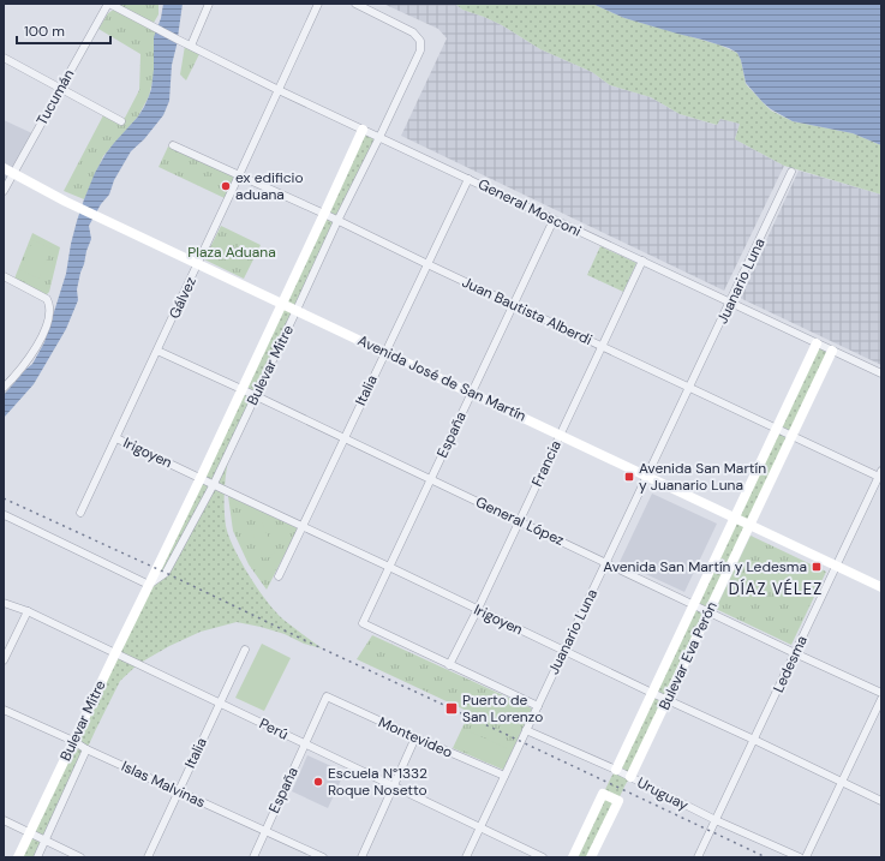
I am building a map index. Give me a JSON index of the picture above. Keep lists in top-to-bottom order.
{
  "streets": {
    "street": [
      "Tucumán",
      "General Mosconi",
      "Juanario Luna",
      "Gálvez",
      "Juan Bautista Alberdi",
      "Bulevar Mitre",
      "Avenida José de San Martín",
      "Italia",
      "España",
      "Irigoyen",
      "Francia",
      "General López",
      "Bulevar Eva Perón",
      "Ledesma",
      "Perú",
      "Montevideo",
      "Islas Malvinas",
      "Uruguay"
    ]
  },
  "crossings": [
    ["Tucumán", "General Mosconi"],
    ["Tucumán", "Avenida José de San Martín"],
    ["General Mosconi", "Juanario Luna"],
    ["General Mosconi", "Gálvez"],
    ["General Mosconi", "Bulevar Mitre"],
    ["General Mosconi", "Italia"],
    ["General Mosconi", "España"],
    ["General Mosconi", "Francia"],
    ["General Mosconi", "Bulevar Eva Perón"],
    ["Juanario Luna", "Juan Bautista Alberdi"],
    ["Juanario Luna", "Avenida José de San Martín"],
    ["Juanario Luna", "Irigoyen"],
    ["Juanario Luna", "General López"],
    ["Juanario Luna", "Perú"],
    ["Juanario Luna", "Montevideo"],
    ["Juanario Luna", "Uruguay"],
    ["Gálvez", "Juan Bautista Alberdi"],
    ["Gálvez", "Avenida José de San Martín"],
    ["Gálvez", "Irigoyen"],
    ["Gálvez", "General López"],
    ["Juan Bautista Alberdi", "Bulevar Mitre"],
    ["Juan Bautista Alberdi", "Italia"],
    ["Juan Bautista Alberdi", "España"],
    ["Juan Bautista Alberdi", "Francia"],
    ["Juan Bautista Alberdi", "Bulevar Eva Perón"],
    ["Juan Bautista Alberdi", "Ledesma"],
    ["Bulevar Mitre", "Avenida José de San Martín"],
    ["Bulevar Mitre", "Irigoyen"],
    ["Bulevar Mitre", "General López"],
    ["Bulevar Mitre", "Perú"],
    ["Bulevar Mitre", "Islas Malvinas"],
    ["Avenida José de San Martín", "Italia"],
    ["Avenida José de San Martín", "España"],
    ["Avenida José de San Martín", "Francia"],
    ["Avenida José de San Martín", "Bulevar Eva Perón"],
    ["Avenida José de San Martín", "Ledesma"],
    ["Italia", "Irigoyen"],
    ["Italia", "General López"],
    ["Italia", "Perú"],
    ["Italia", "Islas Malvinas"],
    ["España", "Irigoyen"],
    ["España", "Francia"],
    ["España", "General López"],
    ["España", "Perú"],
    ["España", "Montevideo"],
    ["España", "Islas Malvinas"],
    ["Irigoyen", "Francia"],
    ["Irigoyen", "Bulevar Eva Perón"],
    ["Irigoyen", "Ledesma"],
    ["Francia", "General López"],
    ["General López", "Bulevar Eva Perón"],
    ["General López", "Ledesma"],
    ["Bulevar Eva Perón", "Uruguay"],
    ["Ledesma", "Uruguay"]
  ],
  "districts": ["DÍAZ VÉLEZ"],
  "parks": ["Plaza Aduana"],
  "places": {
    "other": ["ex edificio aduana", "Escuela N°1332 Roque Nosetto"],
    "transit": ["Avenida San Martín y Juanario Luna", "Avenida San Martín y Ledesma", "Puerto de San Lorenzo"]
  },
  "scale_bar": "100 m"
}
